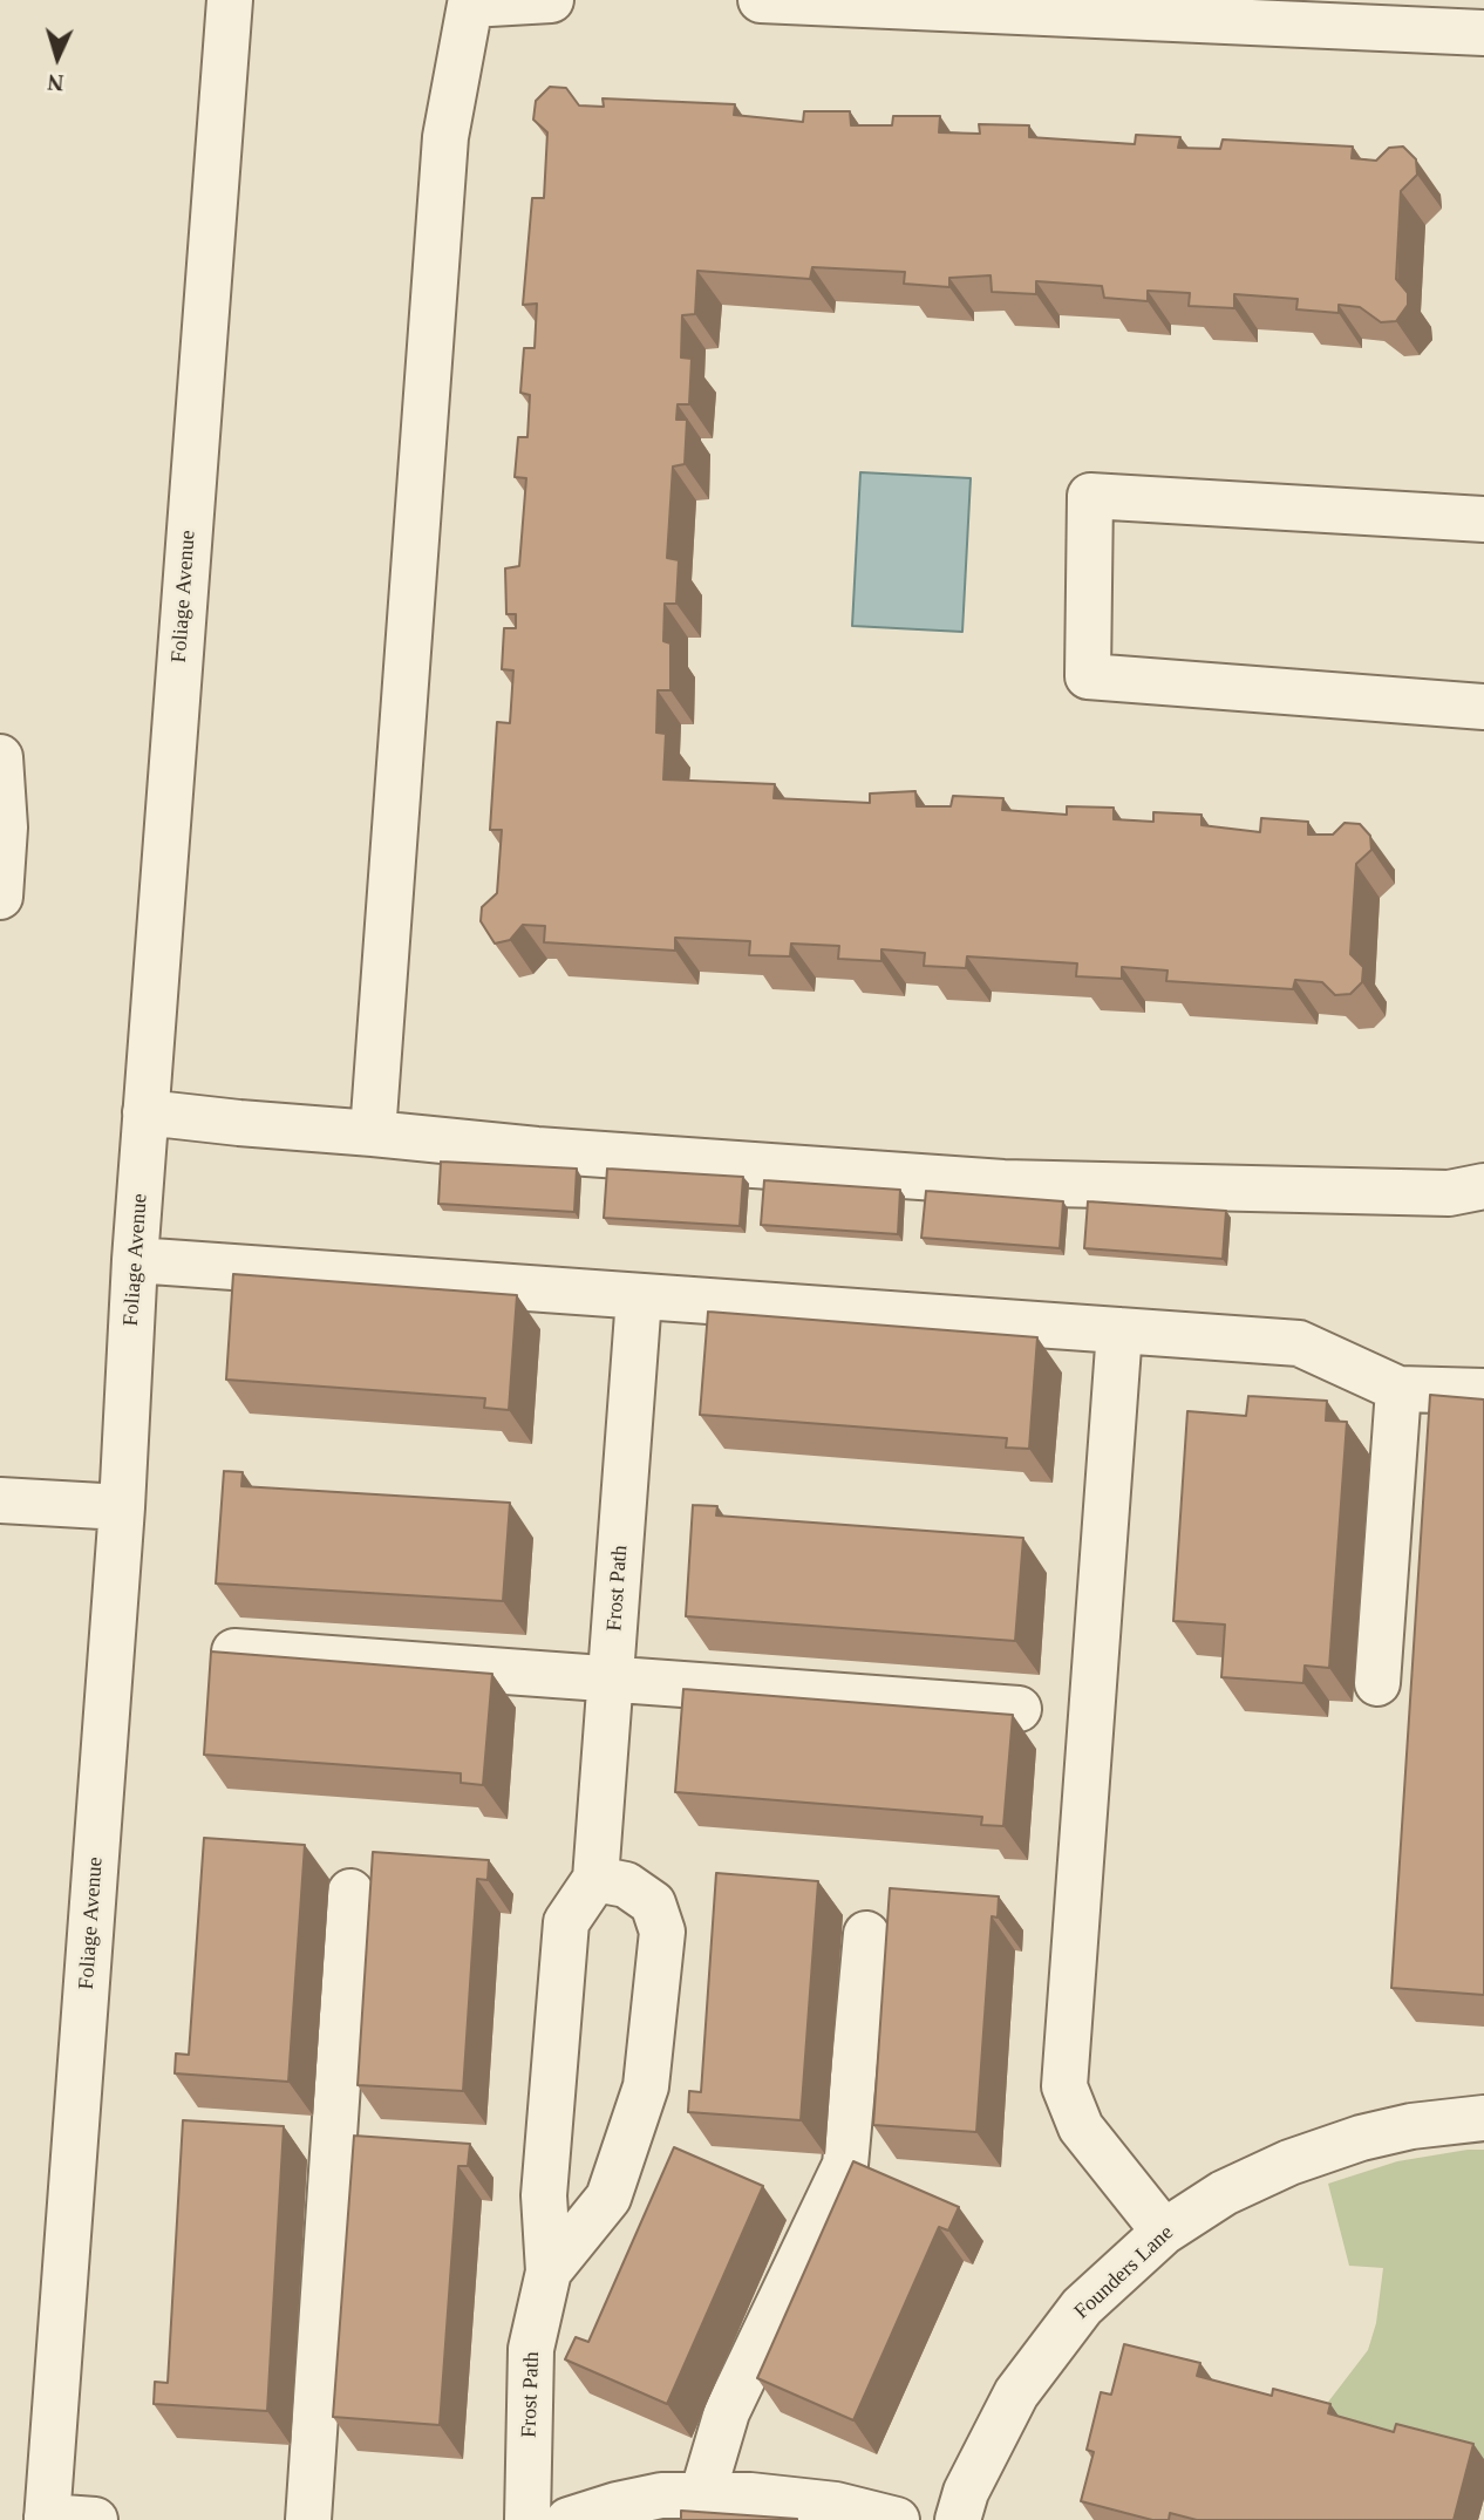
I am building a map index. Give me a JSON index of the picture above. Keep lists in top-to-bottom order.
{
  "streets": {
    "street": ["Foliage Avenue", "Frost Path", "Founders Lane"]
  },
  "north": "bottom"
}
